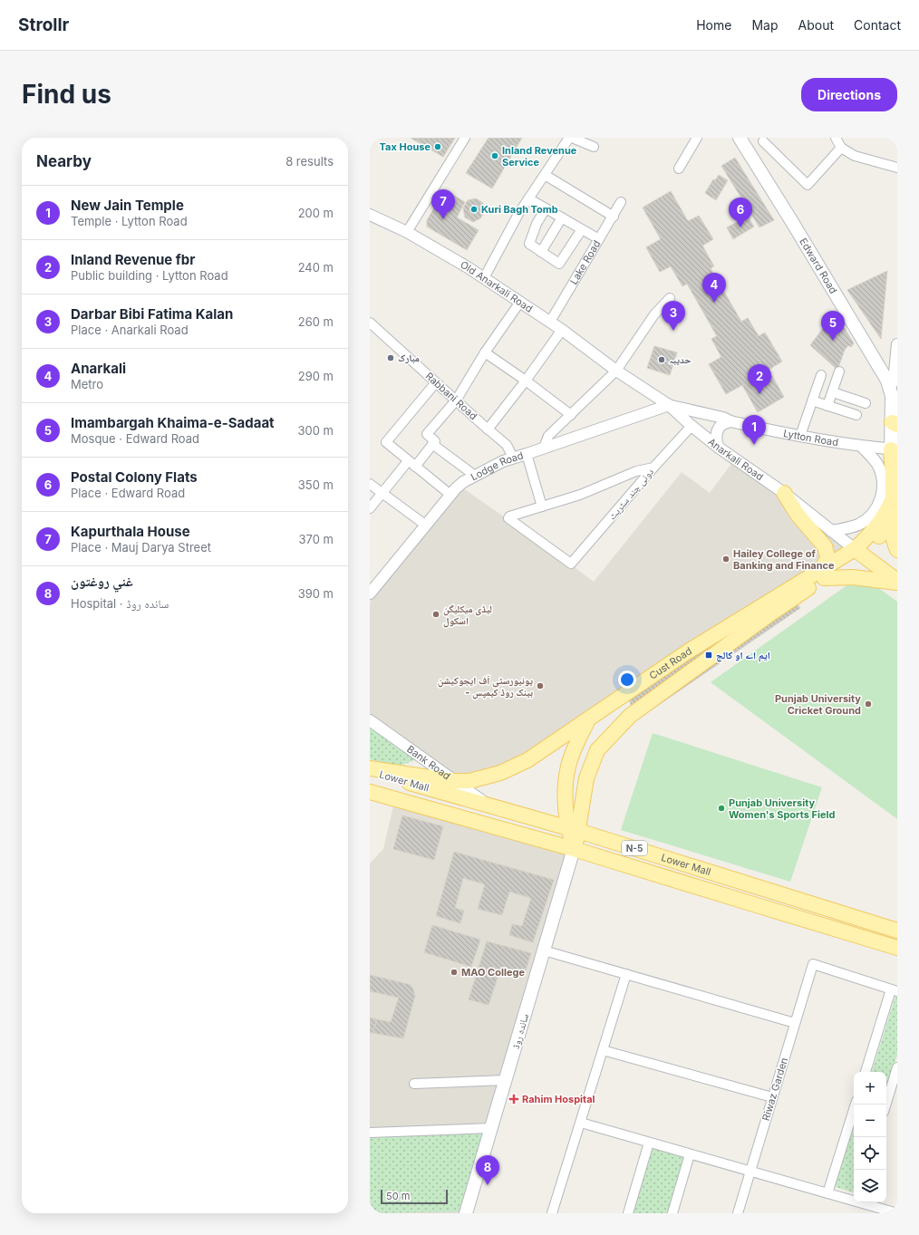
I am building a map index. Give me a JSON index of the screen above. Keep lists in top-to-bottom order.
{
  "streets": {
    "main road": [
      "Edward Road",
      "Cust Road",
      "Lower Mall",
      "N-5",
      "ساندہ روڈ"
    ],
    "street": [
      "Lake Road",
      "Old Anarkali Road",
      "Rabbani Road",
      "Lytton Road",
      "Anarkali Road",
      "Lodge Road",
      "دونی چند سٹریٹ",
      "Bank Road",
      "Riwaz Garden"
    ]
  },
  "crossings": [
    ["Lake Road", "Old Anarkali Road"],
    ["Old Anarkali Road", "Anarkali Road"],
    ["Rabbani Road", "Lodge Road"],
    ["Lytton Road", "Anarkali Road"],
    ["Lytton Road", "Lodge Road"],
    ["Anarkali Road", "Lodge Road"],
    ["Anarkali Road", "دونی چند سٹریٹ"],
    ["Anarkali Road", "Cust Road"],
    ["Cust Road", "Bank Road"],
    ["Cust Road", "Lower Mall"],
    ["Bank Road", "Lower Mall"],
    ["Lower Mall", "ساندہ روڈ"]
  ],
  "places": {
    "other": [
      "Tax House",
      "Inland Revenue Service",
      "Kuri Bagh Tomb",
      "مبارک",
      "حدیبہ",
      "Hailey College of Banking and Finance",
      "لیڈی میکلیگن اسکول",
      "یونیورسٹی آف ایجوکیشن - بینک روڈ کیمپس",
      "Punjab University Cricket Ground",
      "Punjab University Women's Sports Field",
      "MAO College"
    ],
    "transit": ["ایم اے او کالج"],
    "health": ["Rahim Hospital"]
  },
  "scale_bar": "50 m",
  "page": {
    "header": "Strollr",
    "nav": [
      "Home",
      "Map",
      "About",
      "Contact"
    ],
    "buttons": "Directions",
    "title": "Find us",
    "heading": ["Nearby", "8 results"],
    "list": [
      {
        "mark": "1",
        "name": "New Jain Temple",
        "note": "Temple · Lytton Road",
        "value": "200 m"
      },
      {
        "mark": "2",
        "name": "Inland Revenue fbr",
        "note": "Public building · Lytton Road",
        "value": "240 m"
      },
      {
        "mark": "3",
        "name": "Darbar Bibi Fatima Kalan",
        "note": "Place · Anarkali Road",
        "value": "260 m"
      },
      {
        "mark": "4",
        "name": "Anarkali",
        "note": "Metro",
        "value": "290 m"
      },
      {
        "mark": "5",
        "name": "Imambargah Khaima-e-Sadaat",
        "note": "Mosque · Edward Road",
        "value": "300 m"
      },
      {
        "mark": "6",
        "name": "Postal Colony Flats",
        "note": "Place · Edward Road",
        "value": "350 m"
      },
      {
        "mark": "7",
        "name": "Kapurthala House",
        "note": "Place · Mauj Darya Street",
        "value": "370 m"
      },
      {
        "mark": "8",
        "name": "غني روغتون",
        "note": "Hospital · ساندہ روڈ",
        "value": "390 m"
      }
    ],
    "pins": [
      "7",
      "6",
      "4",
      "3",
      "5",
      "2",
      "1",
      "8"
    ],
    "map_buttons": ["+", "−"],
    "scale": "50 m"
  }
}
